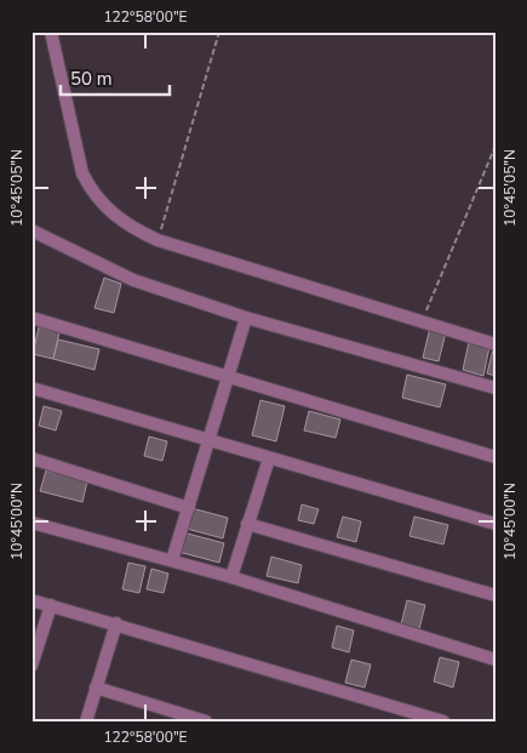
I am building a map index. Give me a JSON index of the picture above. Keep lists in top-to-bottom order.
{
  "scale_bar": "50 m",
  "coordinates": ["122°58'00\"E", "10°45'05\"N", "10°45'00\"N"]
}
